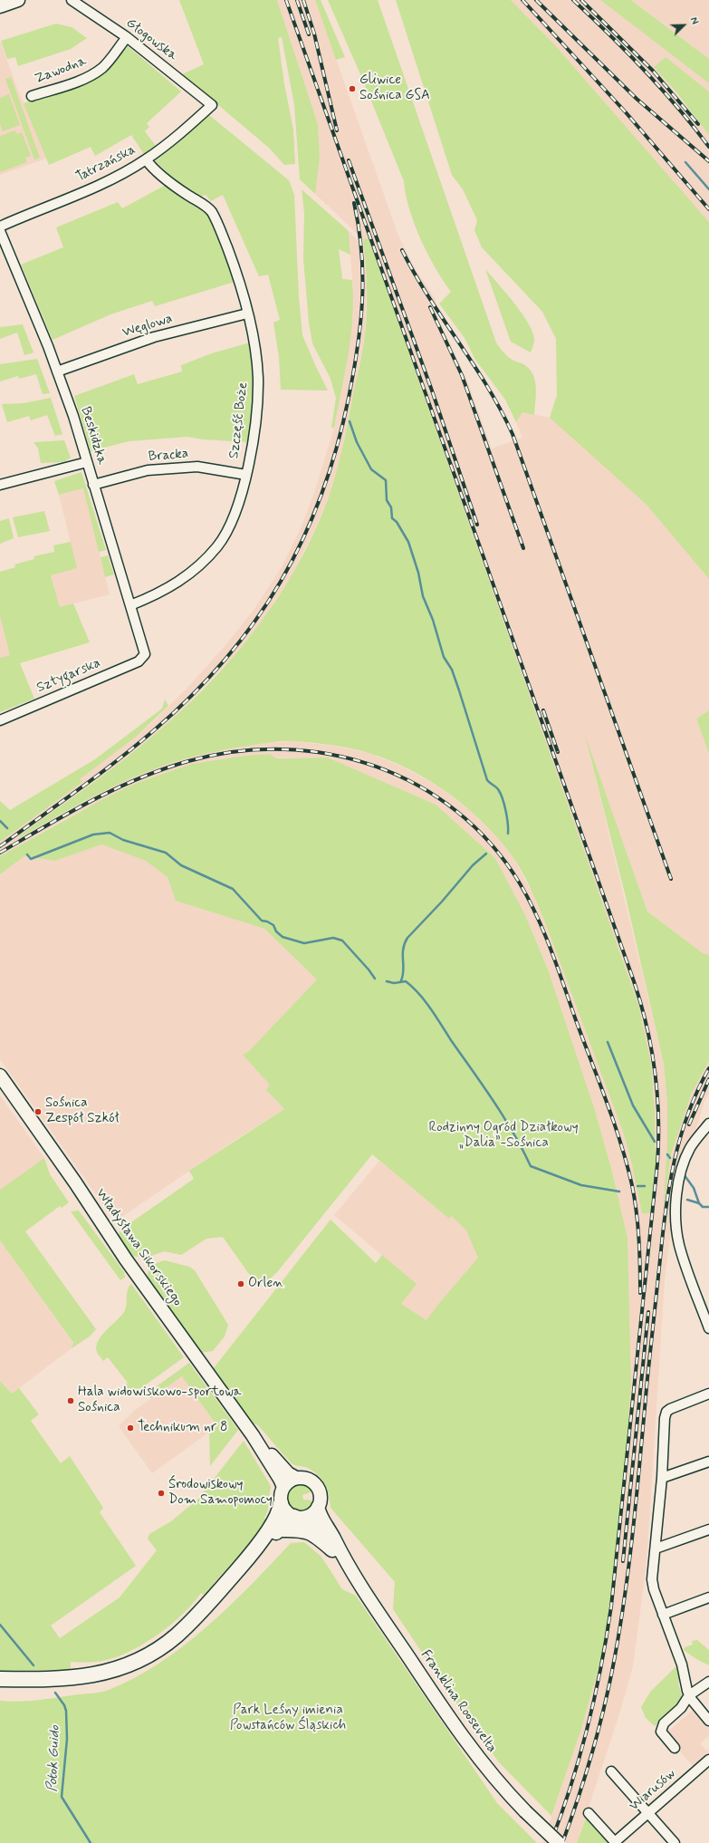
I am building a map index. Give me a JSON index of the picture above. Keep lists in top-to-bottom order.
{
  "streets": {
    "street": [
      "Głogowska",
      "Zawodna",
      "Tatrzańska",
      "Węglowa",
      "Szczęść Boże",
      "Beskidzka",
      "Bracka",
      "Sztygarska",
      "Władysława Sikorskiego",
      "Franklina Roosevelta",
      "Wiarusów"
    ]
  },
  "crossings": [
    ["Głogowska", "Zawodna"],
    ["Głogowska", "Tatrzańska"],
    ["Tatrzańska", "Szczęść Boże"],
    ["Węglowa", "Szczęść Boże"],
    ["Węglowa", "Beskidzka"],
    ["Szczęść Boże", "Beskidzka"],
    ["Szczęść Boże", "Bracka"],
    ["Beskidzka", "Bracka"],
    ["Beskidzka", "Sztygarska"],
    ["Władysława Sikorskiego", "Franklina Roosevelta"]
  ],
  "water": ["Potok Guido"],
  "parks": ["Rodzinny Ogród Działkowy „Dalia”-Sośnica", "Park Leśny imienia Powstańców Śląskich"],
  "places": [
    "Gliwice Sośnica GSA",
    "Sośnica Zespół Szkół",
    "Orlen",
    "Hala widowiskowo-sportowa Sośnica",
    "Technikum nr 8",
    "Środowiskowy Dom Samopomocy"
  ],
  "north": "top right"
}
